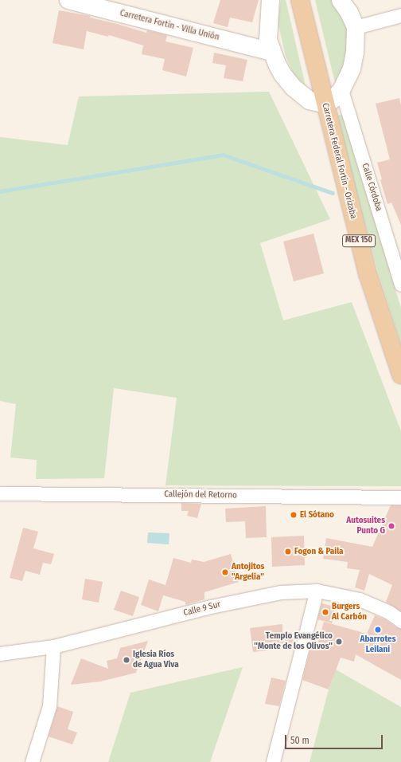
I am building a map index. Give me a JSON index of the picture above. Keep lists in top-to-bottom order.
{
  "streets": {
    "main road": ["Carretera Fortín - Villa Unión", "Carretera Federal Fortín - Orizaba", "MEX 150"],
    "street": ["Calle Córdoba", "Callejón del Retorno", "Calle 9 Sur"]
  },
  "places": [
    "El Sótano",
    "Autosuites Punto G",
    "Fogon & Paila",
    "Antojitos \"Argelia\"",
    "Burgers Al Carbón",
    "Abarrotes Leilani",
    "Templo Evangélico \"Monte de los Olivos\"",
    "Iglesia Ríos de Agua Viva"
  ],
  "scale_bar": "50 m"
}
